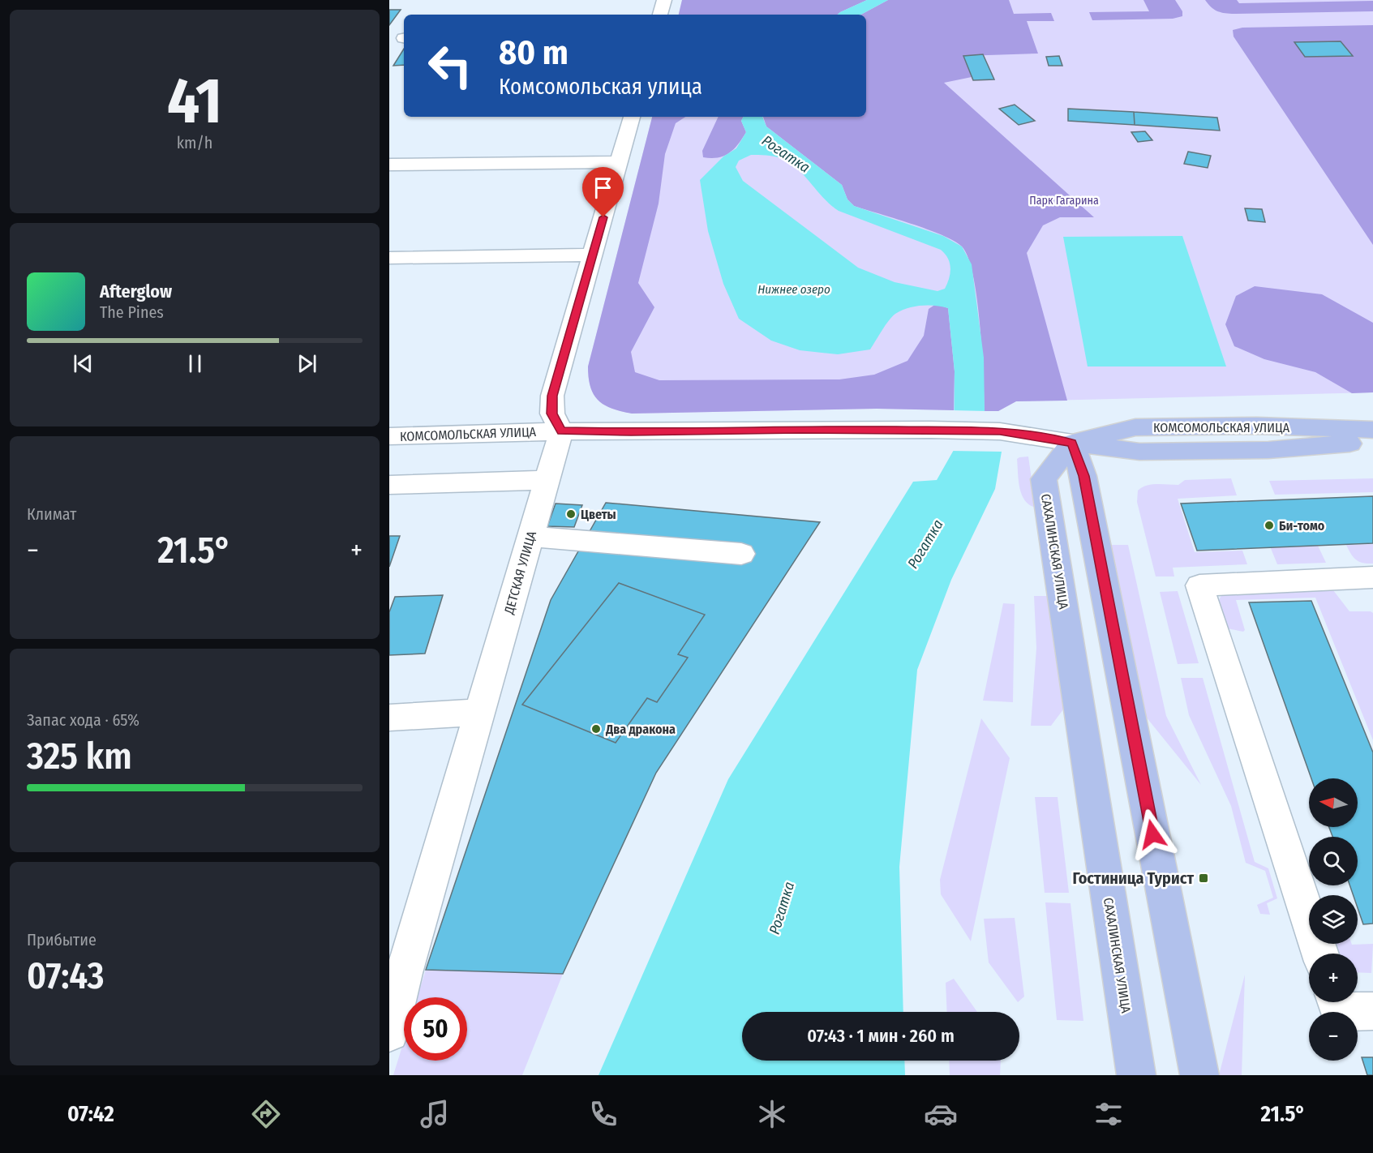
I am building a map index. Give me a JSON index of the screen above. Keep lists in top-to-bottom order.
{
  "streets": {
    "main road": ["КОМСОМОЛЬСКАЯ УЛИЦА", "САХАЛИНСКАЯ УЛИЦА"],
    "street": ["ДЕТСКАЯ УЛИЦА"]
  },
  "crossings": [
    ["КОМСОМОЛЬСКАЯ УЛИЦА", "САХАЛИНСКАЯ УЛИЦА"],
    ["КОМСОМОЛЬСКАЯ УЛИЦА", "ДЕТСКАЯ УЛИЦА"]
  ],
  "water": ["Рогатка", "Нижнее озеро"],
  "parks": ["Парк Гагарина"],
  "places": {
    "other": ["Цветы", "Би-томо", "Два дракона"],
    "transit": ["Гостиница Турист"]
  },
  "north": "left",
  "page": {
    "tile": [
      ["41", "km/h"],
      "Климат",
      ["Запас хода · 65%", "325 km"],
      ["Прибытие", "07:43"]
    ],
    "turn": ["80 m", "Комсомольская улица"],
    "song": ["Afterglow", "The Pines"],
    "heat": ["−", "21.5°", "+"],
    "map_buttons": ["+", "−"],
    "limit": "50",
    "trip": "07:43 · 1 мин · 260 m",
    "tabs": ["07:42", "21.5°"]
  }
}
